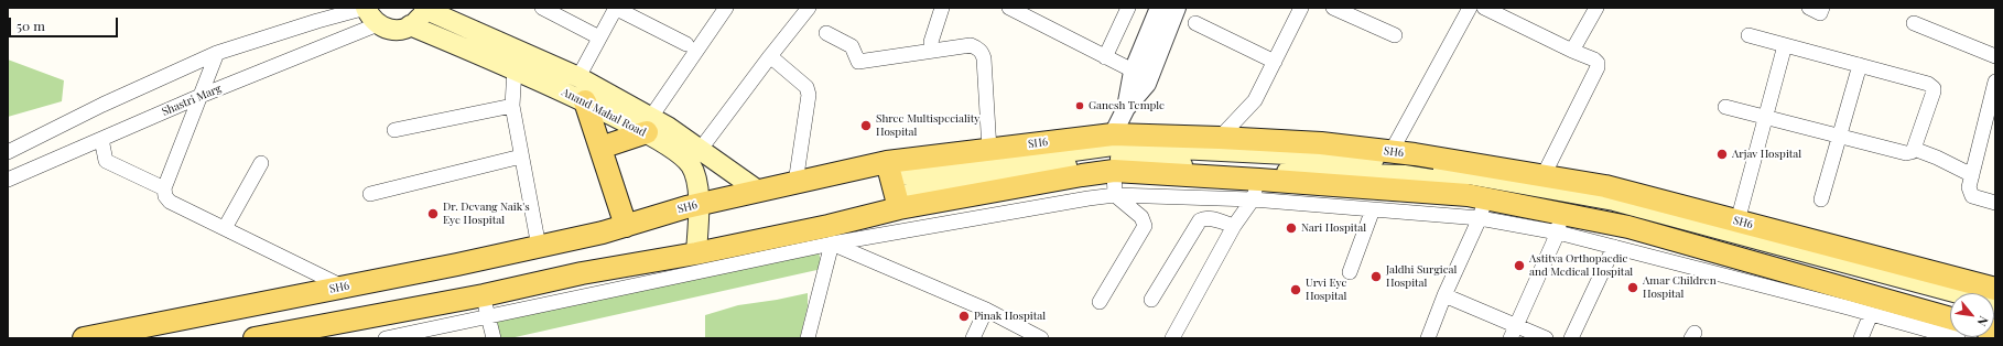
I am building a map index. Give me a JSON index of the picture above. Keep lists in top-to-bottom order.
{
  "streets": {
    "main road": ["Anand Mahal Road", "SH6"],
    "street": ["Shastri Marg"]
  },
  "crossings": [
    ["Anand Mahal Road", "SH6"]
  ],
  "places": [
    "Ganesh Temple",
    "Shree Multispeciality Hospital",
    "Arjav Hospital",
    "Dr. Devang Naik's Eye Hospital",
    "Nari Hospital",
    "Astitva Orthopaedic and Medical Hospital",
    "Jaldhi Surgical Hospital",
    "Amar Children Hospital",
    "Urvi Eye Hospital",
    "Pinak Hospital"
  ],
  "scale_bar": "50 m",
  "north": "bottom right"
}
